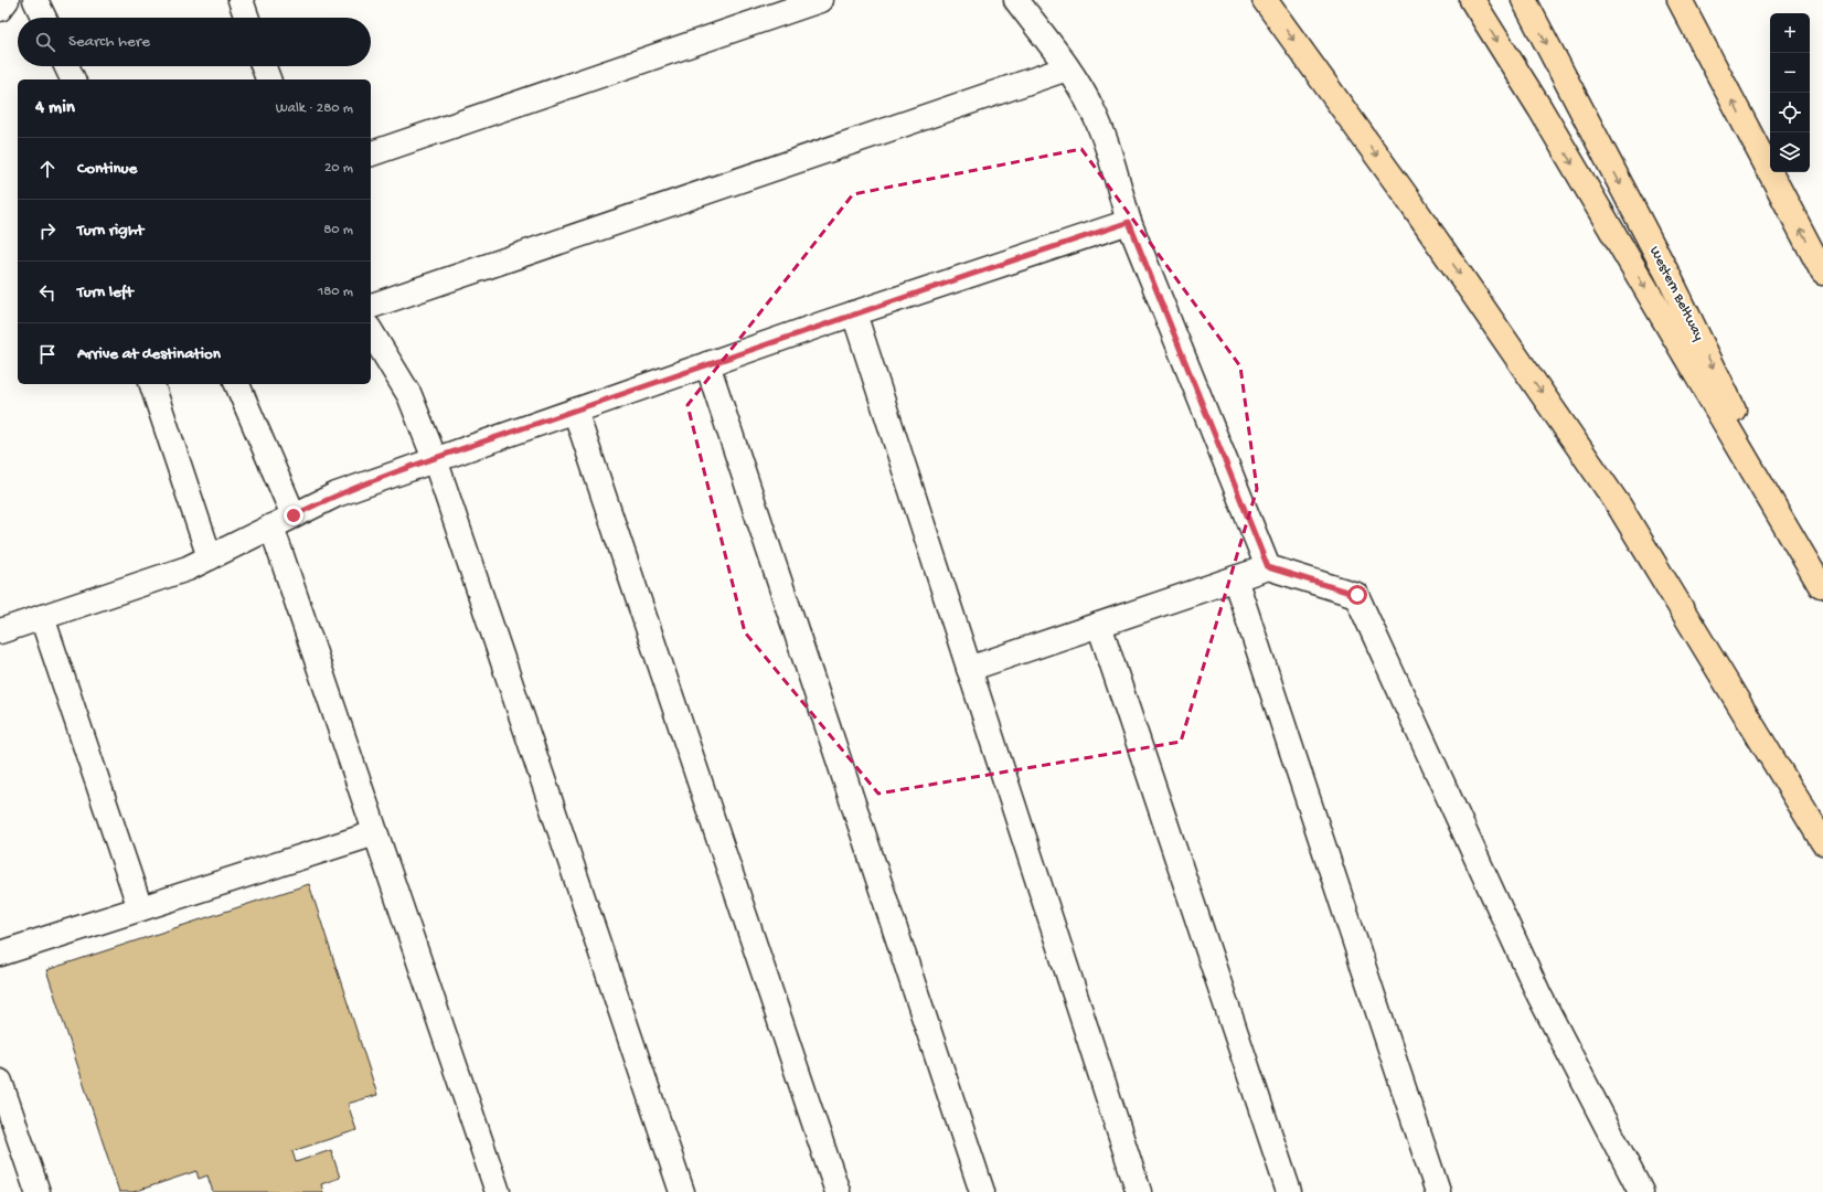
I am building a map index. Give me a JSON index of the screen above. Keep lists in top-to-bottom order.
{
  "streets": {
    "highway": ["Western Beltway"]
  },
  "page": {
    "map_buttons": ["+", "−"],
    "search": "Search here",
    "heading": ["4 min", "Walk · 280 m"],
    "list": [
      ["Continue", "20 m"],
      ["Turn right", "80 m"],
      ["Turn left", "180 m"],
      "Arrive at destination"
    ]
  }
}
